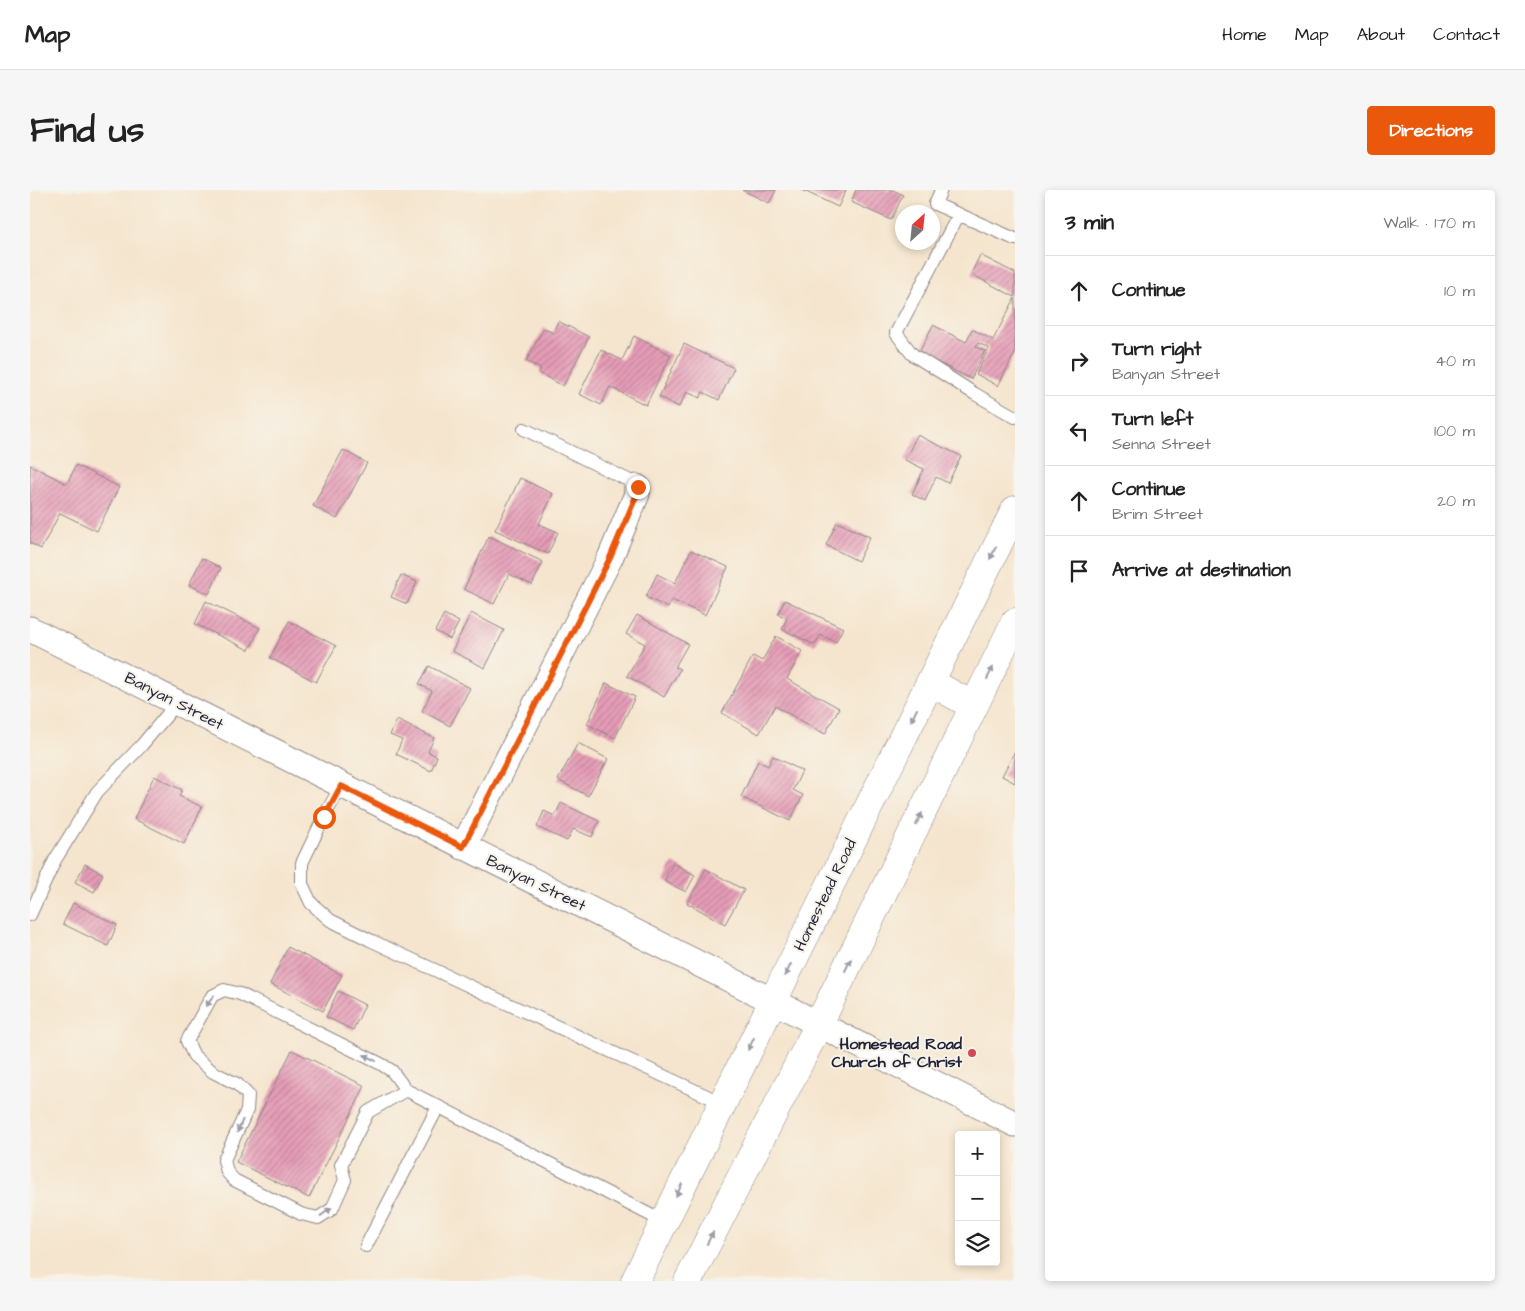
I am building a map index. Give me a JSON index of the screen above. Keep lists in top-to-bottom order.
{
  "streets": {
    "main road": ["Homestead Road"],
    "street": ["Banyan Street"]
  },
  "crossings": [
    ["Banyan Street", "Homestead Road"]
  ],
  "places": ["Homestead Road Church of Christ"],
  "north": "top right",
  "page": {
    "header": "Map",
    "nav": [
      "Home",
      "Map",
      "About",
      "Contact"
    ],
    "title": "Find us",
    "buttons": "Directions",
    "heading": ["3 min", "Walk · 170 m"],
    "list": [
      ["Continue", "10 m"],
      ["Turn right", "Banyan Street", "40 m"],
      ["Turn left", "Senna Street", "100 m"],
      ["Continue", "Brim Street", "20 m"],
      "Arrive at destination"
    ],
    "map_buttons": ["+", "−"]
  }
}
